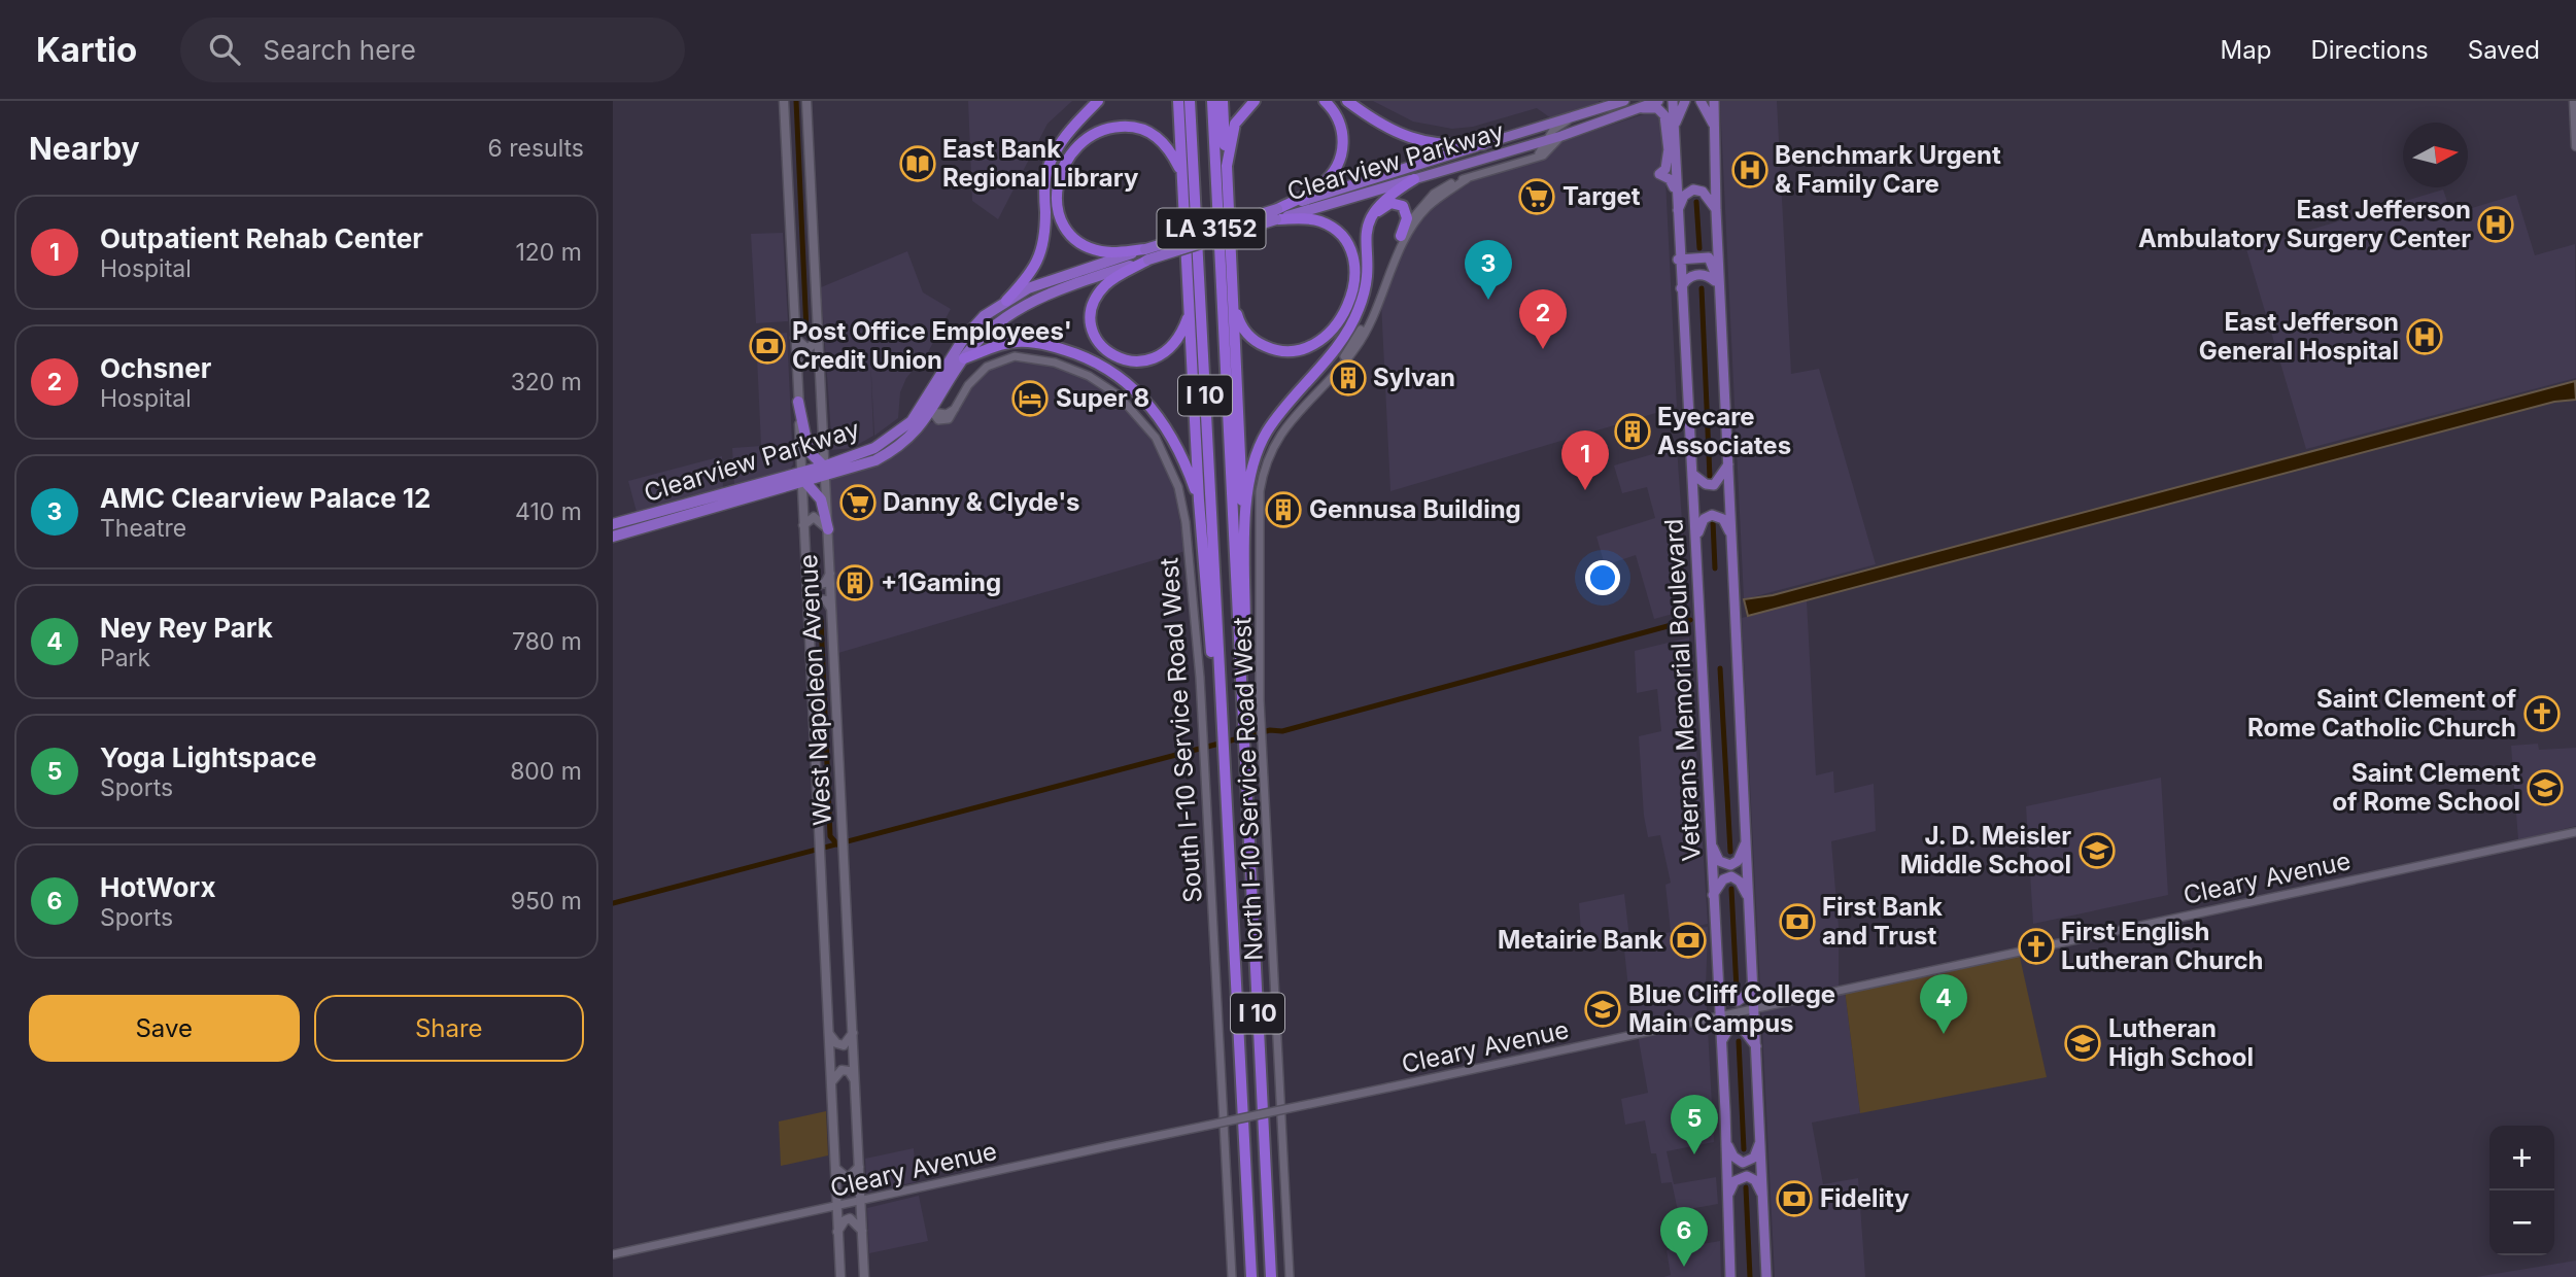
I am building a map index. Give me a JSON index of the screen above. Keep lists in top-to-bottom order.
{
  "streets": {
    "highway": ["Clearview Parkway", "LA 3152", "I 10"],
    "main road": ["West Napoleon Avenue", "Veterans Memorial Boulevard"],
    "street": ["South I-10 Service Road West", "North I-10 Service Road West", "Cleary Avenue"]
  },
  "crossings": [
    ["Clearview Parkway", "West Napoleon Avenue"],
    ["Clearview Parkway", "South I-10 Service Road West"],
    ["Clearview Parkway", "North I-10 Service Road West"],
    ["West Napoleon Avenue", "Cleary Avenue"],
    ["Veterans Memorial Boulevard", "Cleary Avenue"]
  ],
  "places": {
    "library": ["East Bank Regional Library"],
    "hospital": ["Benchmark Urgent & Family Care", "East Jefferson Ambulatory Surgery Center", "East Jefferson General Hospital"],
    "supermarket": ["Target", "Danny & Clyde's"],
    "bank": [
      "Post Office Employees' Credit Union",
      "First Bank and Trust",
      "Metairie Bank",
      "Fidelity"
    ],
    "building": [
      "Sylvan",
      "Eyecare Associates",
      "Gennusa Building",
      "+1Gaming"
    ],
    "hotel": ["Super 8"],
    "church": ["Saint Clement of Rome Catholic Church", "First English Lutheran Church"],
    "school or university": [
      "Saint Clement of Rome School",
      "J. D. Meisler Middle School",
      "Blue Cliff College Main Campus",
      "Lutheran High School"
    ]
  },
  "north": "right",
  "page": {
    "header": "Kartio",
    "search": "Search here",
    "nav": ["Map", "Directions", "Saved"],
    "heading": ["Nearby", "6 results"],
    "list": [
      {
        "mark": "1",
        "name": "Outpatient Rehab Center",
        "note": "Hospital",
        "value": "120 m"
      },
      {
        "mark": "2",
        "name": "Ochsner",
        "note": "Hospital",
        "value": "320 m"
      },
      {
        "mark": "3",
        "name": "AMC Clearview Palace 12",
        "note": "Theatre",
        "value": "410 m"
      },
      {
        "mark": "4",
        "name": "Ney Rey Park",
        "note": "Park",
        "value": "780 m"
      },
      {
        "mark": "5",
        "name": "Yoga Lightspace",
        "note": "Sports",
        "value": "800 m"
      },
      {
        "mark": "6",
        "name": "HotWorx",
        "note": "Sports",
        "value": "950 m"
      }
    ],
    "pins": [
      "3",
      "2",
      "1",
      "4",
      "5",
      "6"
    ],
    "buttons": ["Save", "Share"],
    "map_buttons": ["+", "−"]
  }
}
